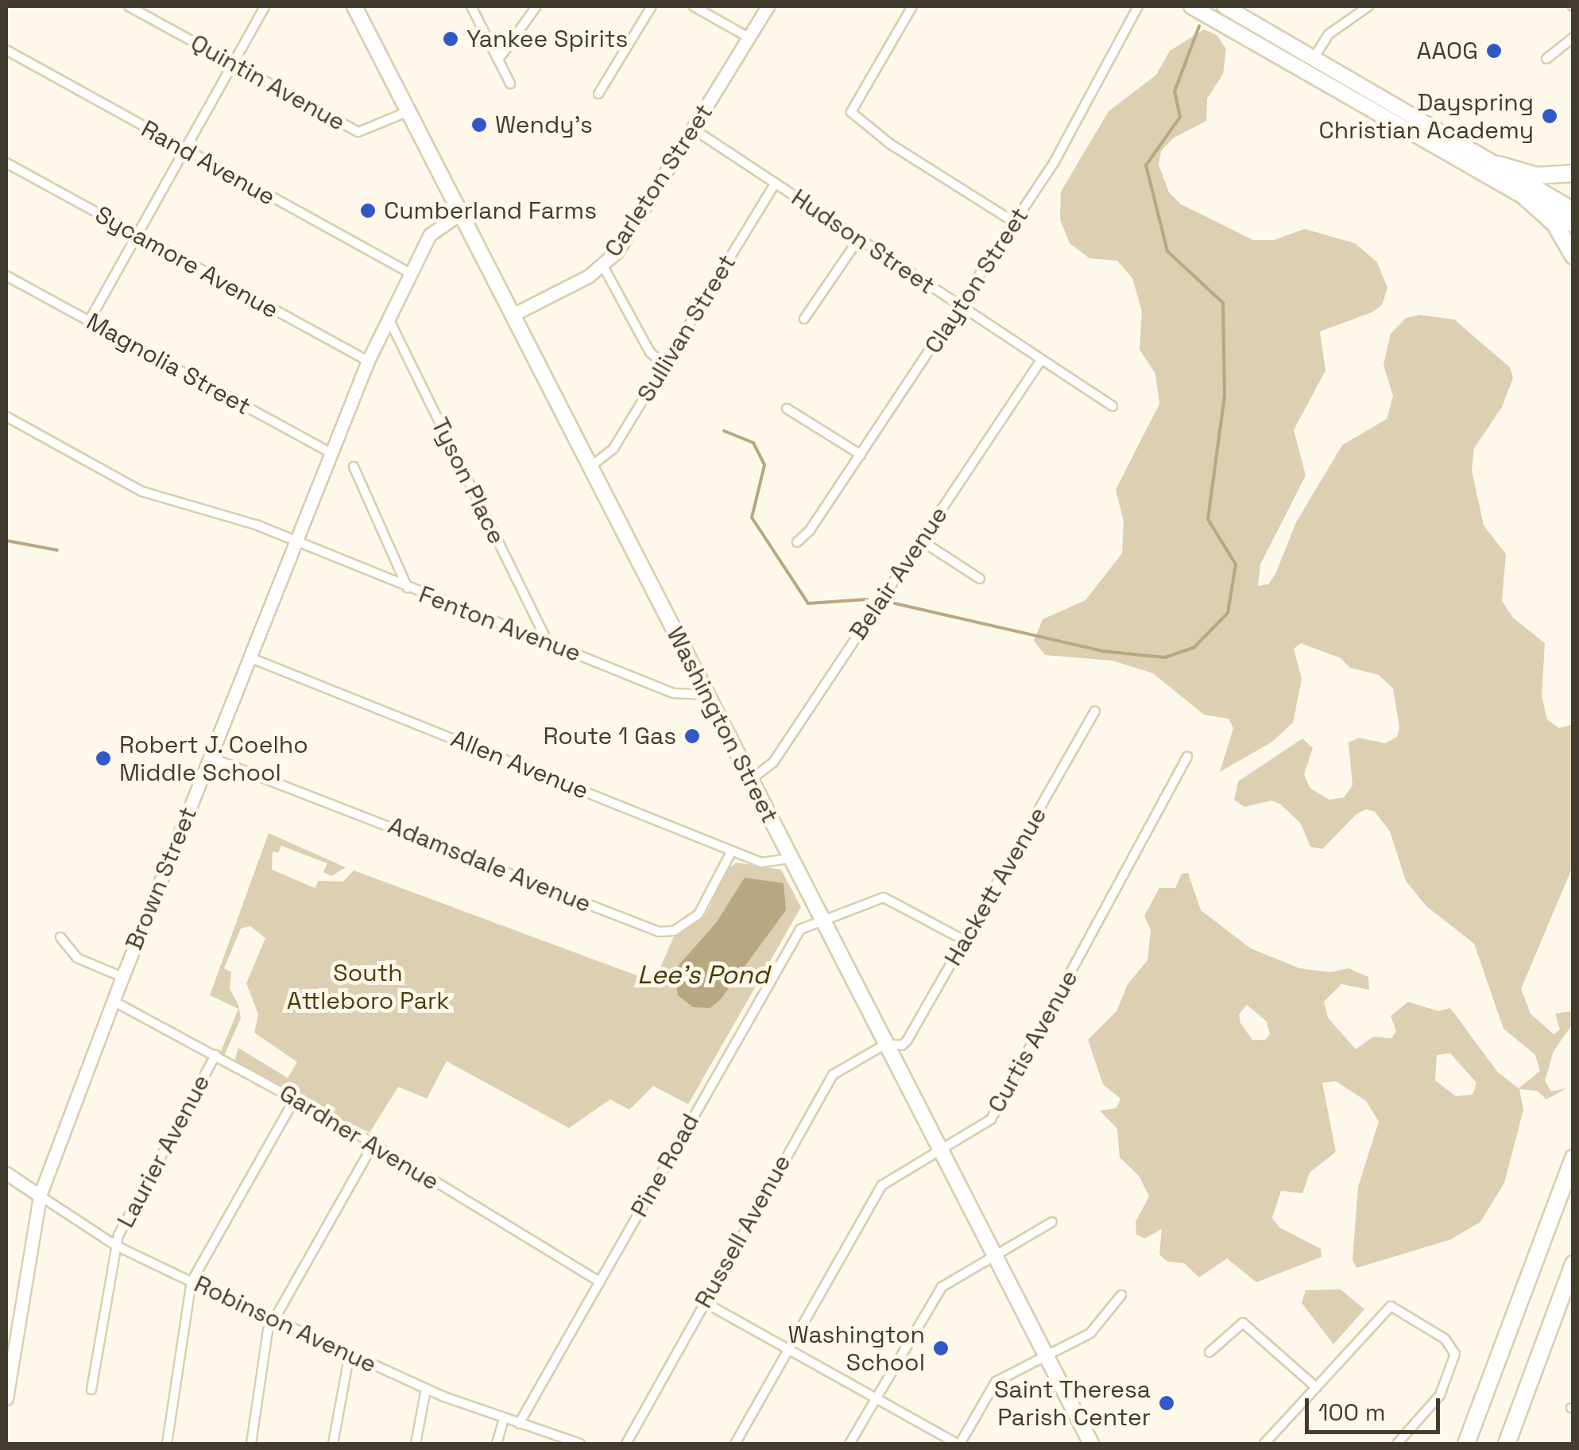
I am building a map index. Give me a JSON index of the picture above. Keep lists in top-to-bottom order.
{
  "streets": {
    "main road": ["Washington Street"],
    "street": [
      "Quintin Avenue",
      "Rand Avenue",
      "Carleton Street",
      "Hudson Street",
      "Sycamore Avenue",
      "Clayton Street",
      "Sullivan Street",
      "Magnolia Street",
      "Tyson Place",
      "Belair Avenue",
      "Fenton Avenue",
      "Allen Avenue",
      "Adamsdale Avenue",
      "Brown Street",
      "Hackett Avenue",
      "Curtis Avenue",
      "Gardner Avenue",
      "Laurier Avenue",
      "Pine Road",
      "Russell Avenue",
      "Robinson Avenue"
    ]
  },
  "crossings": [
    ["Quintin Avenue", "Washington Street"],
    ["Rand Avenue", "Brown Street"],
    ["Carleton Street", "Hudson Street"],
    ["Carleton Street", "Washington Street"],
    ["Hudson Street", "Clayton Street"],
    ["Hudson Street", "Sullivan Street"],
    ["Hudson Street", "Belair Avenue"],
    ["Sycamore Avenue", "Brown Street"],
    ["Sullivan Street", "Washington Street"],
    ["Magnolia Street", "Brown Street"],
    ["Tyson Place", "Fenton Avenue"],
    ["Tyson Place", "Brown Street"],
    ["Belair Avenue", "Washington Street"],
    ["Fenton Avenue", "Washington Street"],
    ["Fenton Avenue", "Brown Street"],
    ["Washington Street", "Allen Avenue"],
    ["Washington Street", "Brown Street"],
    ["Washington Street", "Hackett Avenue"],
    ["Washington Street", "Curtis Avenue"],
    ["Washington Street", "Pine Road"],
    ["Washington Street", "Russell Avenue"],
    ["Allen Avenue", "Adamsdale Avenue"],
    ["Allen Avenue", "Brown Street"],
    ["Adamsdale Avenue", "Brown Street"],
    ["Brown Street", "Gardner Avenue"],
    ["Brown Street", "Robinson Avenue"],
    ["Hackett Avenue", "Pine Road"],
    ["Hackett Avenue", "Russell Avenue"],
    ["Gardner Avenue", "Laurier Avenue"],
    ["Gardner Avenue", "Pine Road"],
    ["Laurier Avenue", "Robinson Avenue"],
    ["Pine Road", "Robinson Avenue"]
  ],
  "water": ["Lee's Pond"],
  "parks": ["South Attleboro Park"],
  "places": [
    "Yankee Spirits",
    "AAOG",
    "Dayspring Christian Academy",
    "Wendy's",
    "Cumberland Farms",
    "Route 1 Gas",
    "Robert J. Coelho Middle School",
    "Washington School",
    "Saint Theresa Parish Center"
  ],
  "scale_bar": "100 m"
}
